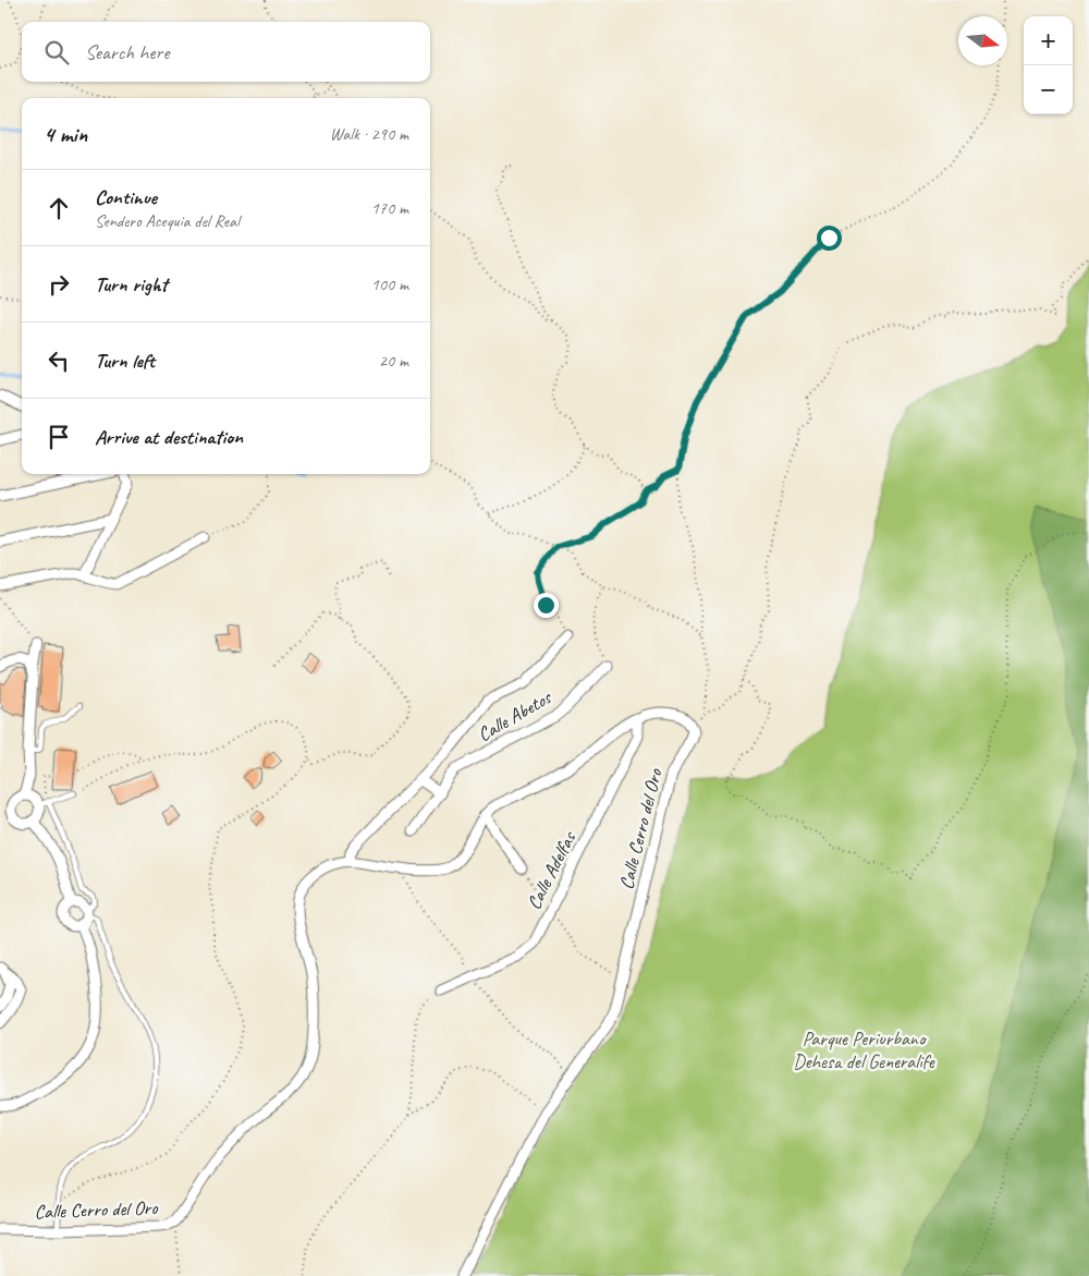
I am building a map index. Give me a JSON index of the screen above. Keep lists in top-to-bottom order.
{
  "streets": {
    "street": ["Calle Abetos", "Calle Cerro del Oro", "Calle Adelfas"]
  },
  "crossings": [
    ["Calle Abetos", "Calle Cerro del Oro"],
    ["Calle Cerro del Oro", "Calle Adelfas"]
  ],
  "parks": ["Parque Periurbano Dehesa del Generalife"],
  "north": "right",
  "page": {
    "map_buttons": ["+", "−"],
    "search": "Search here",
    "heading": ["4 min", "Walk · 290 m"],
    "list": [
      ["Continue", "Sendero Acequia del Real", "170 m"],
      ["Turn right", "100 m"],
      ["Turn left", "20 m"],
      "Arrive at destination"
    ]
  }
}
